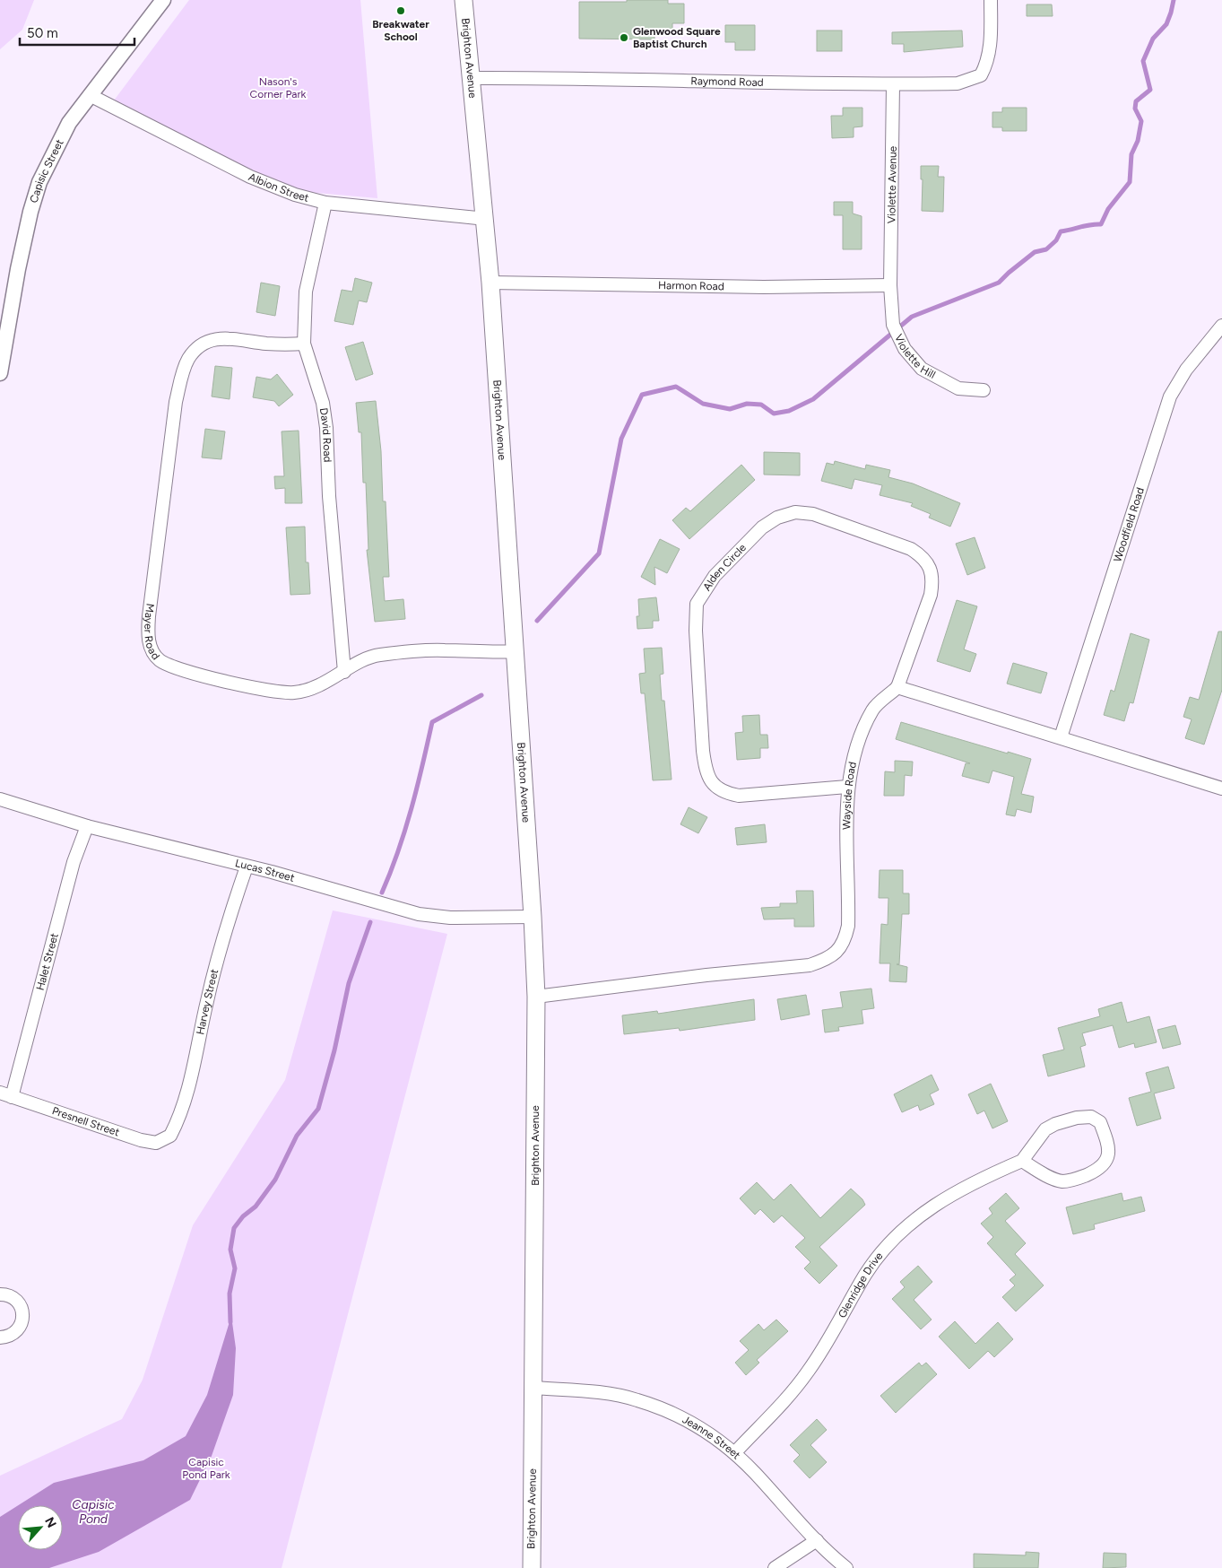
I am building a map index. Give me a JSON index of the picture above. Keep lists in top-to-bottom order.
{
  "streets": {
    "main road": ["Brighton Avenue"],
    "street": [
      "Raymond Road",
      "Capisic Street",
      "Violette Avenue",
      "Albion Street",
      "Harmon Road",
      "Violette Hill",
      "David Road",
      "Woodfield Road",
      "Alden Circle",
      "Mayer Road",
      "Wayside Road",
      "Lucas Street",
      "Halet Street",
      "Harvey Street",
      "Presnell Street",
      "Glenridge Drive",
      "Jeanne Street"
    ]
  },
  "crossings": [
    ["Brighton Avenue", "Raymond Road"],
    ["Brighton Avenue", "Albion Street"],
    ["Brighton Avenue", "Harmon Road"],
    ["Brighton Avenue", "Mayer Road"],
    ["Brighton Avenue", "Wayside Road"],
    ["Brighton Avenue", "Lucas Street"],
    ["Brighton Avenue", "Jeanne Street"],
    ["Raymond Road", "Violette Avenue"],
    ["Capisic Street", "Albion Street"],
    ["Violette Avenue", "Harmon Road"],
    ["Violette Avenue", "Violette Hill"],
    ["Albion Street", "David Road"],
    ["Harmon Road", "Violette Hill"],
    ["David Road", "Mayer Road"],
    ["Alden Circle", "Wayside Road"],
    ["Lucas Street", "Halet Street"],
    ["Lucas Street", "Harvey Street"],
    ["Halet Street", "Presnell Street"],
    ["Harvey Street", "Presnell Street"],
    ["Glenridge Drive", "Jeanne Street"]
  ],
  "water": ["Capisic Pond"],
  "parks": ["Nason's Corner Park", "Capisic Pond Park"],
  "places": ["Breakwater School", "Glenwood Square Baptist Church"],
  "scale_bar": "50 m",
  "north": "top right"
}
